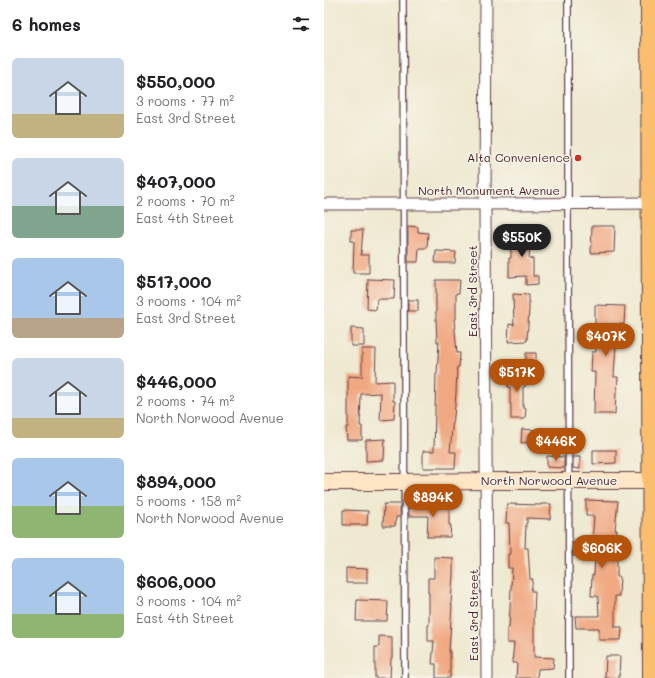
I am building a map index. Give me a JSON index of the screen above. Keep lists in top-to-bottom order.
{
  "streets": {
    "street": ["North Monument Avenue", "East 3rd Street", "North Norwood Avenue"]
  },
  "crossings": [
    ["North Monument Avenue", "East 3rd Street"],
    ["East 3rd Street", "North Norwood Avenue"]
  ],
  "places": ["Alta Convenience"],
  "page": {
    "heading": "6 homes",
    "list": [
      {
        "name": "$550,000",
        "note": "3 rooms · 77 m² · East 3rd Street"
      },
      {
        "name": "$407,000",
        "note": "2 rooms · 70 m² · East 4th Street"
      },
      {
        "name": "$517,000",
        "note": "3 rooms · 104 m² · East 3rd Street"
      },
      {
        "name": "$446,000",
        "note": "2 rooms · 74 m² · North Norwood Avenue"
      },
      {
        "name": "$894,000",
        "note": "5 rooms · 158 m² · North Norwood Avenue"
      },
      {
        "name": "$606,000",
        "note": "3 rooms · 104 m² · East 4th Street"
      }
    ],
    "price": [
      "$550K",
      "$407K",
      "$517K",
      "$446K",
      "$894K",
      "$606K"
    ]
  }
}
